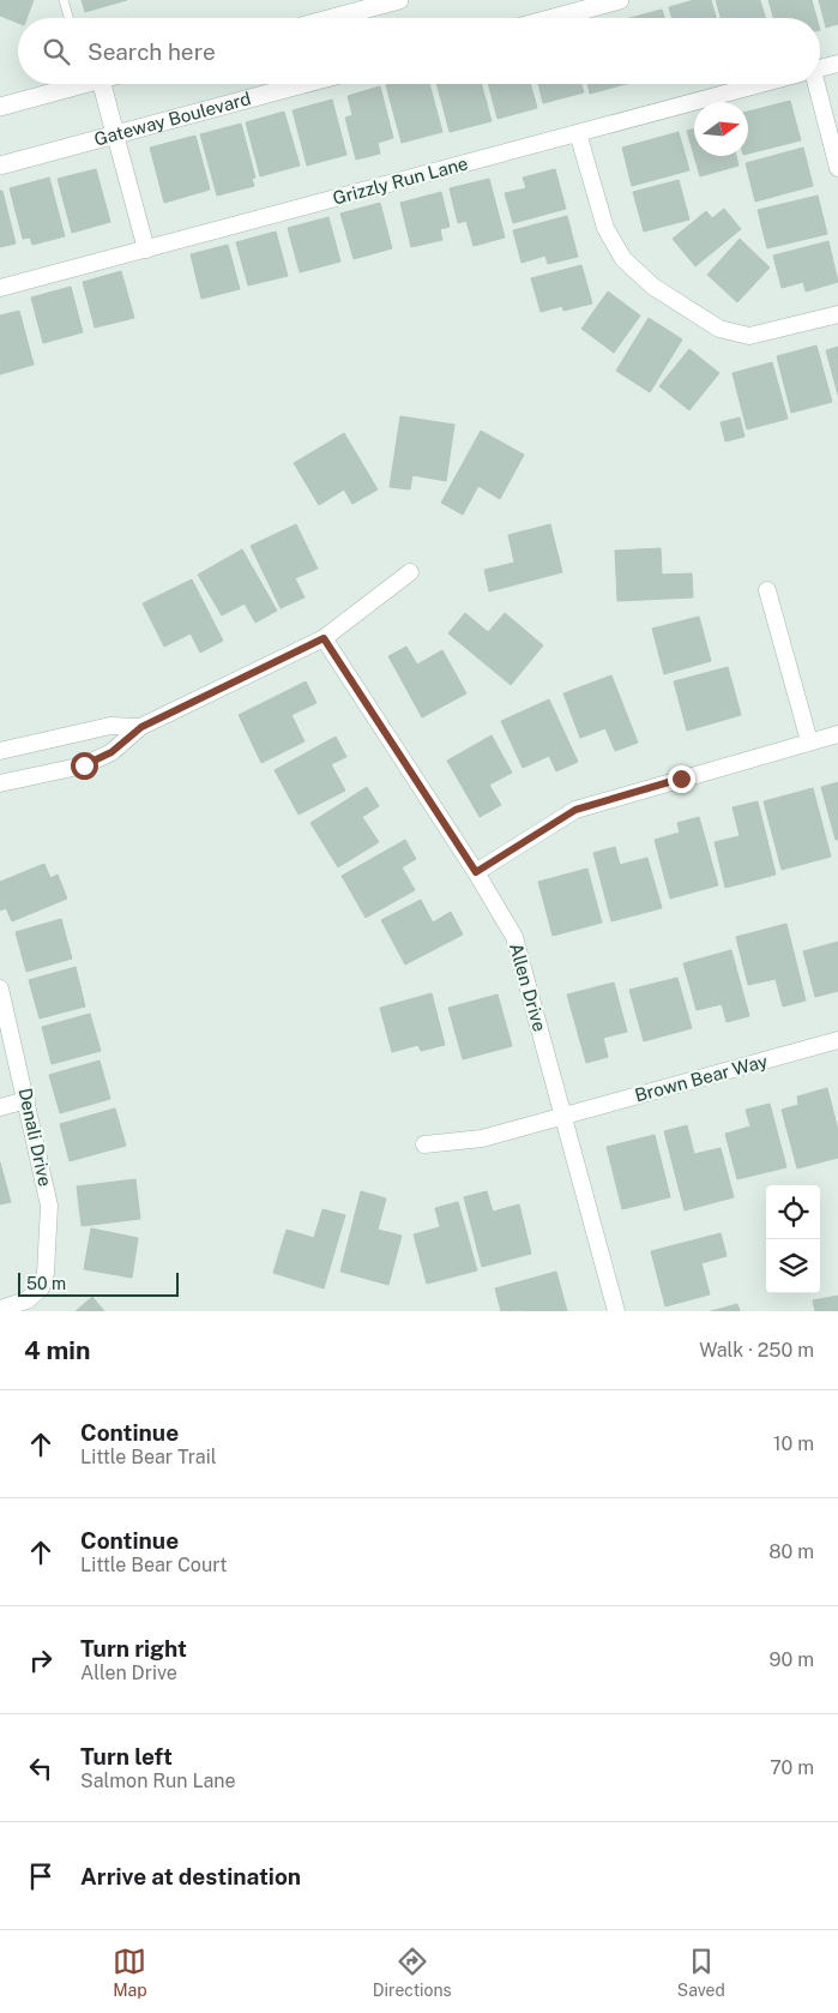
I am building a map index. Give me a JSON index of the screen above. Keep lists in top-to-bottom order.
{
  "streets": {
    "street": [
      "Gateway Boulevard",
      "Grizzly Run Lane",
      "Allen Drive",
      "Brown Bear Way",
      "Denali Drive"
    ]
  },
  "crossings": [
    ["Allen Drive", "Brown Bear Way"]
  ],
  "scale_bar": "50 m",
  "north": "right",
  "page": {
    "search": "Search here",
    "scale": "50 m",
    "heading": ["4 min", "Walk · 250 m"],
    "list": [
      ["Continue", "Little Bear Trail", "10 m"],
      ["Continue", "Little Bear Court", "80 m"],
      ["Turn right", "Allen Drive", "90 m"],
      ["Turn left", "Salmon Run Lane", "70 m"],
      "Arrive at destination"
    ],
    "nav": ["Map", "Directions", "Saved"]
  }
}
